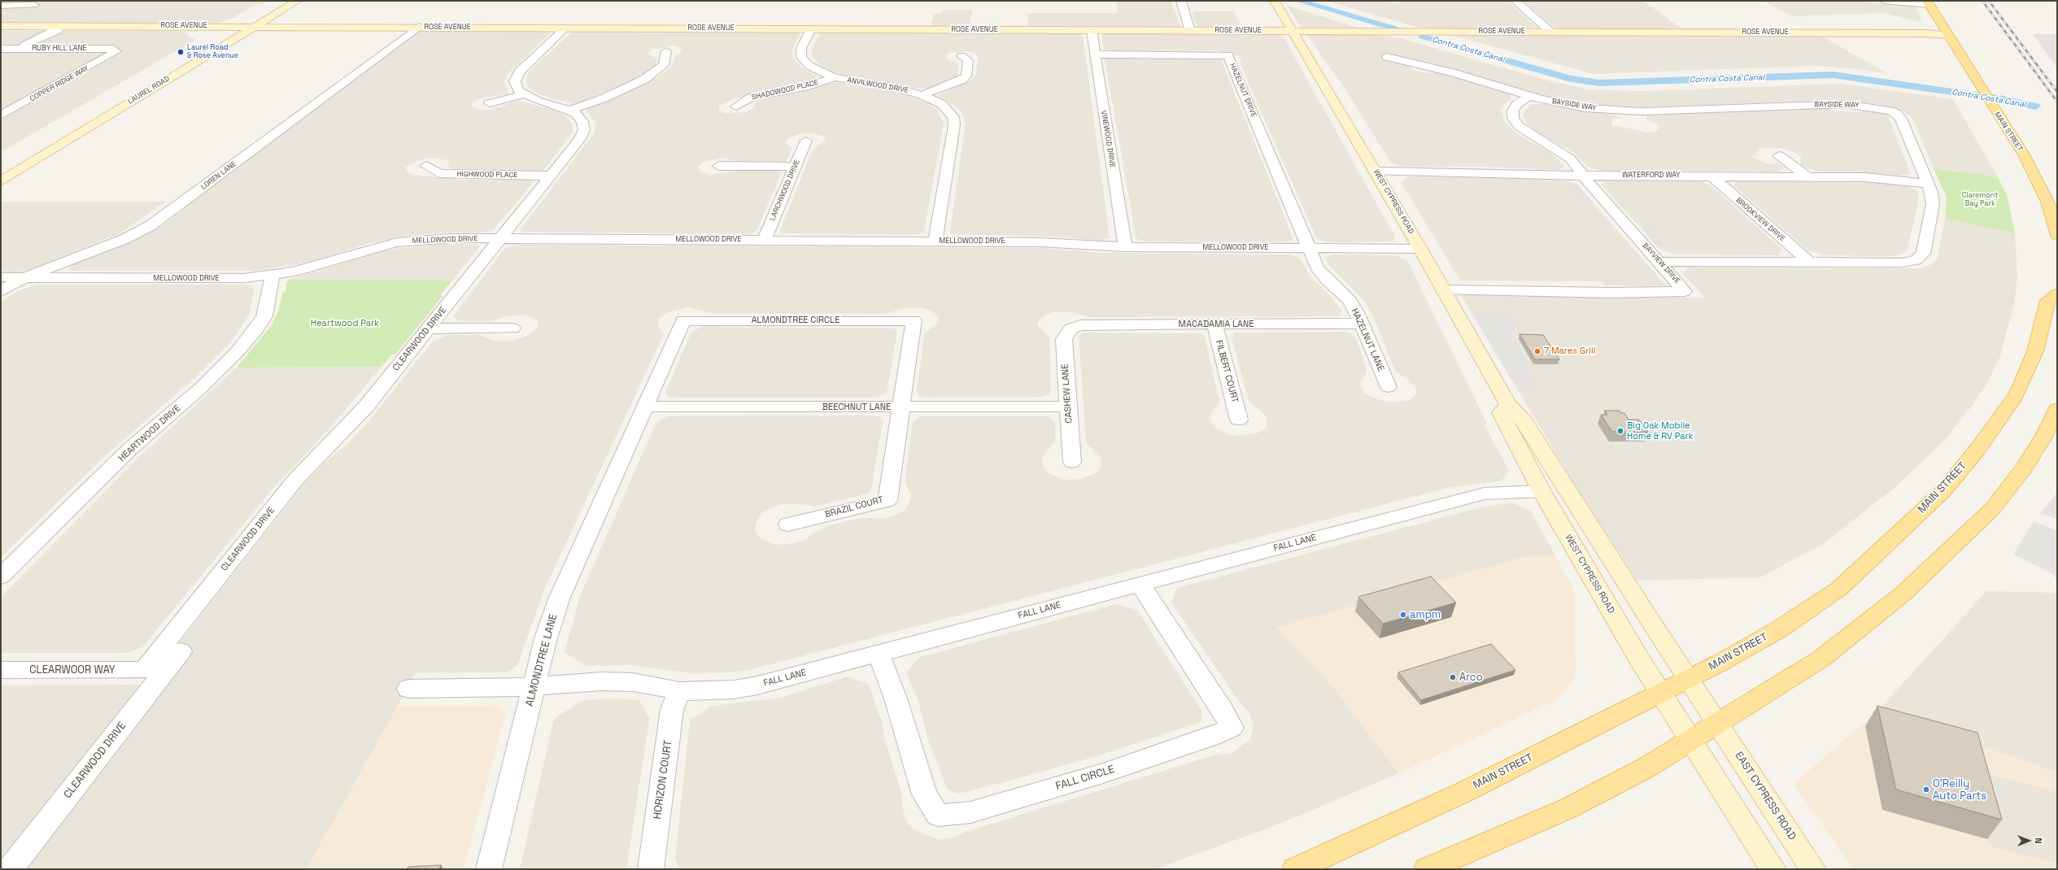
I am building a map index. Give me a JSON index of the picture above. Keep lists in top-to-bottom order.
{
  "streets": {
    "main road": ["MAIN STREET"],
    "street": [
      "ROSE AVENUE",
      "RUBY HILL LANE",
      "COPPER RIDGE WAY",
      "ANVILWOOD DRIVE",
      "LAUREL ROAD",
      "SHADOWOOD PLACE",
      "HAZELNUT DRIVE",
      "BAYSIDE WAY",
      "VINEWOOD DRIVE",
      "HIGHWOOD PLACE",
      "LOREN LANE",
      "WATERFORD WAY",
      "LARCHWOOD DRIVE",
      "WEST CYPRESS ROAD",
      "BROOKVIEW DRIVE",
      "MELLOWOOD DRIVE",
      "BAYVIEW DRIVE",
      "ALMONDTREE CIRCLE",
      "MACADAMIA LANE",
      "CLEARWOOD DRIVE",
      "HAZELNUT LANE",
      "FILBERT COURT",
      "CASHEW LANE",
      "BEECHNUT LANE",
      "HEARTWOOD DRIVE",
      "BRAZIL COURT",
      "FALL LANE",
      "ALMONDTREE LANE",
      "CLEARWOOR WAY",
      "FALL CIRCLE",
      "HORIZON COURT",
      "EAST CYPRESS ROAD"
    ]
  },
  "crossings": [
    ["ROSE AVENUE", "ANVILWOOD DRIVE"],
    ["ROSE AVENUE", "LAUREL ROAD"],
    ["ROSE AVENUE", "MAIN STREET"],
    ["ROSE AVENUE", "VINEWOOD DRIVE"],
    ["ROSE AVENUE", "LOREN LANE"],
    ["ROSE AVENUE", "WEST CYPRESS ROAD"],
    ["ROSE AVENUE", "CLEARWOOD DRIVE"],
    ["RUBY HILL LANE", "COPPER RIDGE WAY"],
    ["ANVILWOOD DRIVE", "SHADOWOOD PLACE"],
    ["ANVILWOOD DRIVE", "MELLOWOOD DRIVE"],
    ["HAZELNUT DRIVE", "VINEWOOD DRIVE"],
    ["HAZELNUT DRIVE", "MELLOWOOD DRIVE"],
    ["HAZELNUT DRIVE", "HAZELNUT LANE"],
    ["BAYSIDE WAY", "WATERFORD WAY"],
    ["BAYSIDE WAY", "BROOKVIEW DRIVE"],
    ["BAYSIDE WAY", "BAYVIEW DRIVE"],
    ["MAIN STREET", "WEST CYPRESS ROAD"],
    ["VINEWOOD DRIVE", "MELLOWOOD DRIVE"],
    ["HIGHWOOD PLACE", "CLEARWOOD DRIVE"],
    ["LOREN LANE", "MELLOWOOD DRIVE"],
    ["WATERFORD WAY", "WEST CYPRESS ROAD"],
    ["WATERFORD WAY", "BROOKVIEW DRIVE"],
    ["WATERFORD WAY", "BAYVIEW DRIVE"],
    ["LARCHWOOD DRIVE", "MELLOWOOD DRIVE"],
    ["WEST CYPRESS ROAD", "MELLOWOOD DRIVE"],
    ["WEST CYPRESS ROAD", "BAYVIEW DRIVE"],
    ["WEST CYPRESS ROAD", "FALL LANE"],
    ["WEST CYPRESS ROAD", "EAST CYPRESS ROAD"],
    ["MELLOWOOD DRIVE", "CLEARWOOD DRIVE"],
    ["MELLOWOOD DRIVE", "HAZELNUT LANE"],
    ["MELLOWOOD DRIVE", "HEARTWOOD DRIVE"],
    ["ALMONDTREE CIRCLE", "BEECHNUT LANE"],
    ["ALMONDTREE CIRCLE", "BRAZIL COURT"],
    ["ALMONDTREE CIRCLE", "ALMONDTREE LANE"],
    ["MACADAMIA LANE", "HAZELNUT LANE"],
    ["MACADAMIA LANE", "FILBERT COURT"],
    ["MACADAMIA LANE", "CASHEW LANE"],
    ["CLEARWOOD DRIVE", "CLEARWOOR WAY"],
    ["CASHEW LANE", "BEECHNUT LANE"],
    ["BEECHNUT LANE", "BRAZIL COURT"],
    ["BEECHNUT LANE", "ALMONDTREE LANE"],
    ["FALL LANE", "ALMONDTREE LANE"],
    ["FALL LANE", "FALL CIRCLE"],
    ["FALL LANE", "HORIZON COURT"]
  ],
  "water": ["Contra Costa Canal"],
  "parks": ["Claremont Bay Park", "Heartwood Park"],
  "places": [
    "Laurel Road & Rose Avenue",
    "7 Mares Grill",
    "Big Oak Mobile Home & RV Park",
    "ampm",
    "Arco",
    "O'Reilly Auto Parts"
  ],
  "north": "right"
}
